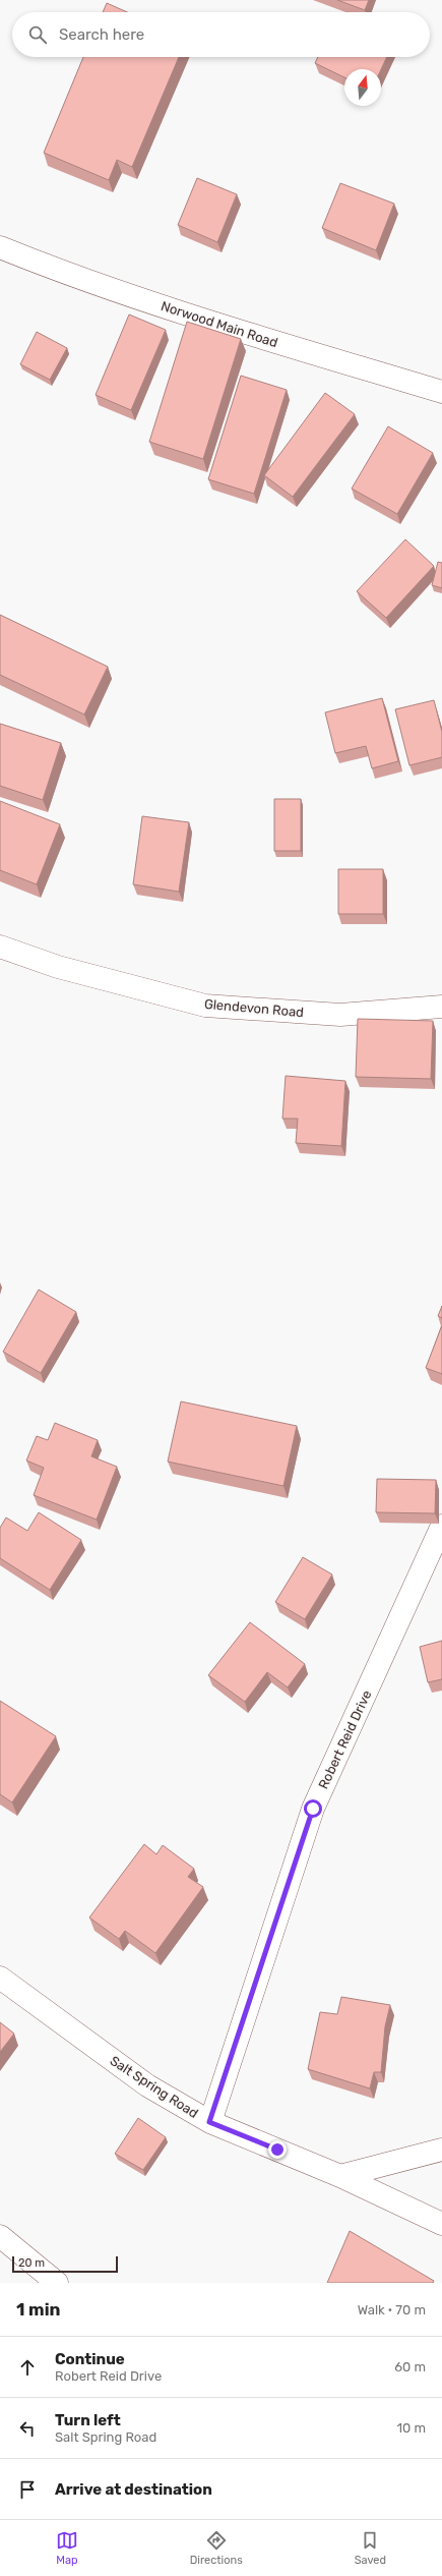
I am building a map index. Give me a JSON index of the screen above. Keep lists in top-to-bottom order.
{
  "streets": {
    "street": [
      "Norwood Main Road",
      "Glendevon Road",
      "Robert Reid Drive",
      "Salt Spring Road"
    ]
  },
  "crossings": [
    ["Robert Reid Drive", "Salt Spring Road"]
  ],
  "scale_bar": "20 m",
  "north": "top",
  "page": {
    "search": "Search here",
    "scale": "20 m",
    "heading": ["1 min", "Walk · 70 m"],
    "list": [
      ["Continue", "Robert Reid Drive", "60 m"],
      ["Turn left", "Salt Spring Road", "10 m"],
      "Arrive at destination"
    ],
    "nav": ["Map", "Directions", "Saved"]
  }
}
